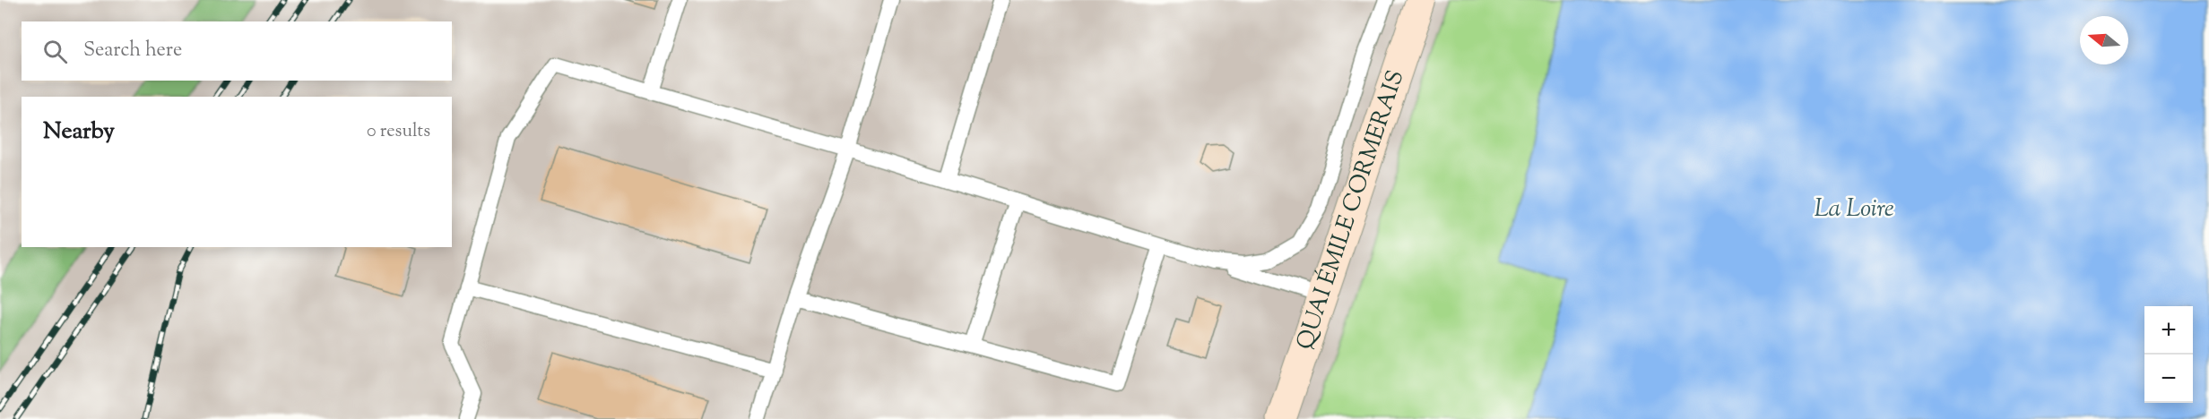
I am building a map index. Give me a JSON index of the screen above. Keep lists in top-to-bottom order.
{
  "streets": {
    "main road": ["QUAI ÉMILE CORMERAIS"]
  },
  "water": ["La Loire"],
  "north": "left",
  "page": {
    "search": "Search here",
    "heading": ["Nearby", "0 results"],
    "map_buttons": ["+", "−"]
  }
}
